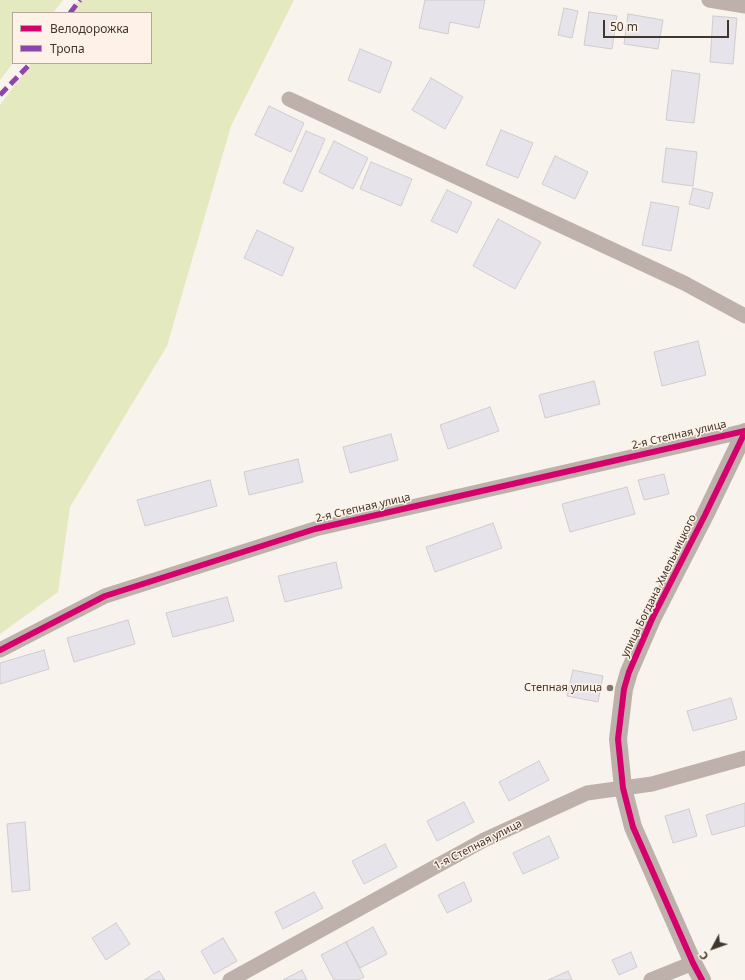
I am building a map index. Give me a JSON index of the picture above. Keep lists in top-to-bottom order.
{
  "streets": {
    "street": ["2-я Степная улица", "улица Богдана Хмельницкого", "1-я Степная улица"]
  },
  "crossings": [
    ["2-я Степная улица", "улица Богдана Хмельницкого"],
    ["улица Богдана Хмельницкого", "1-я Степная улица"]
  ],
  "places": ["Степная улица"],
  "legend": ["Велодорожка", "Тропа"],
  "scale_bar": "50 m",
  "north": "bottom left"
}
